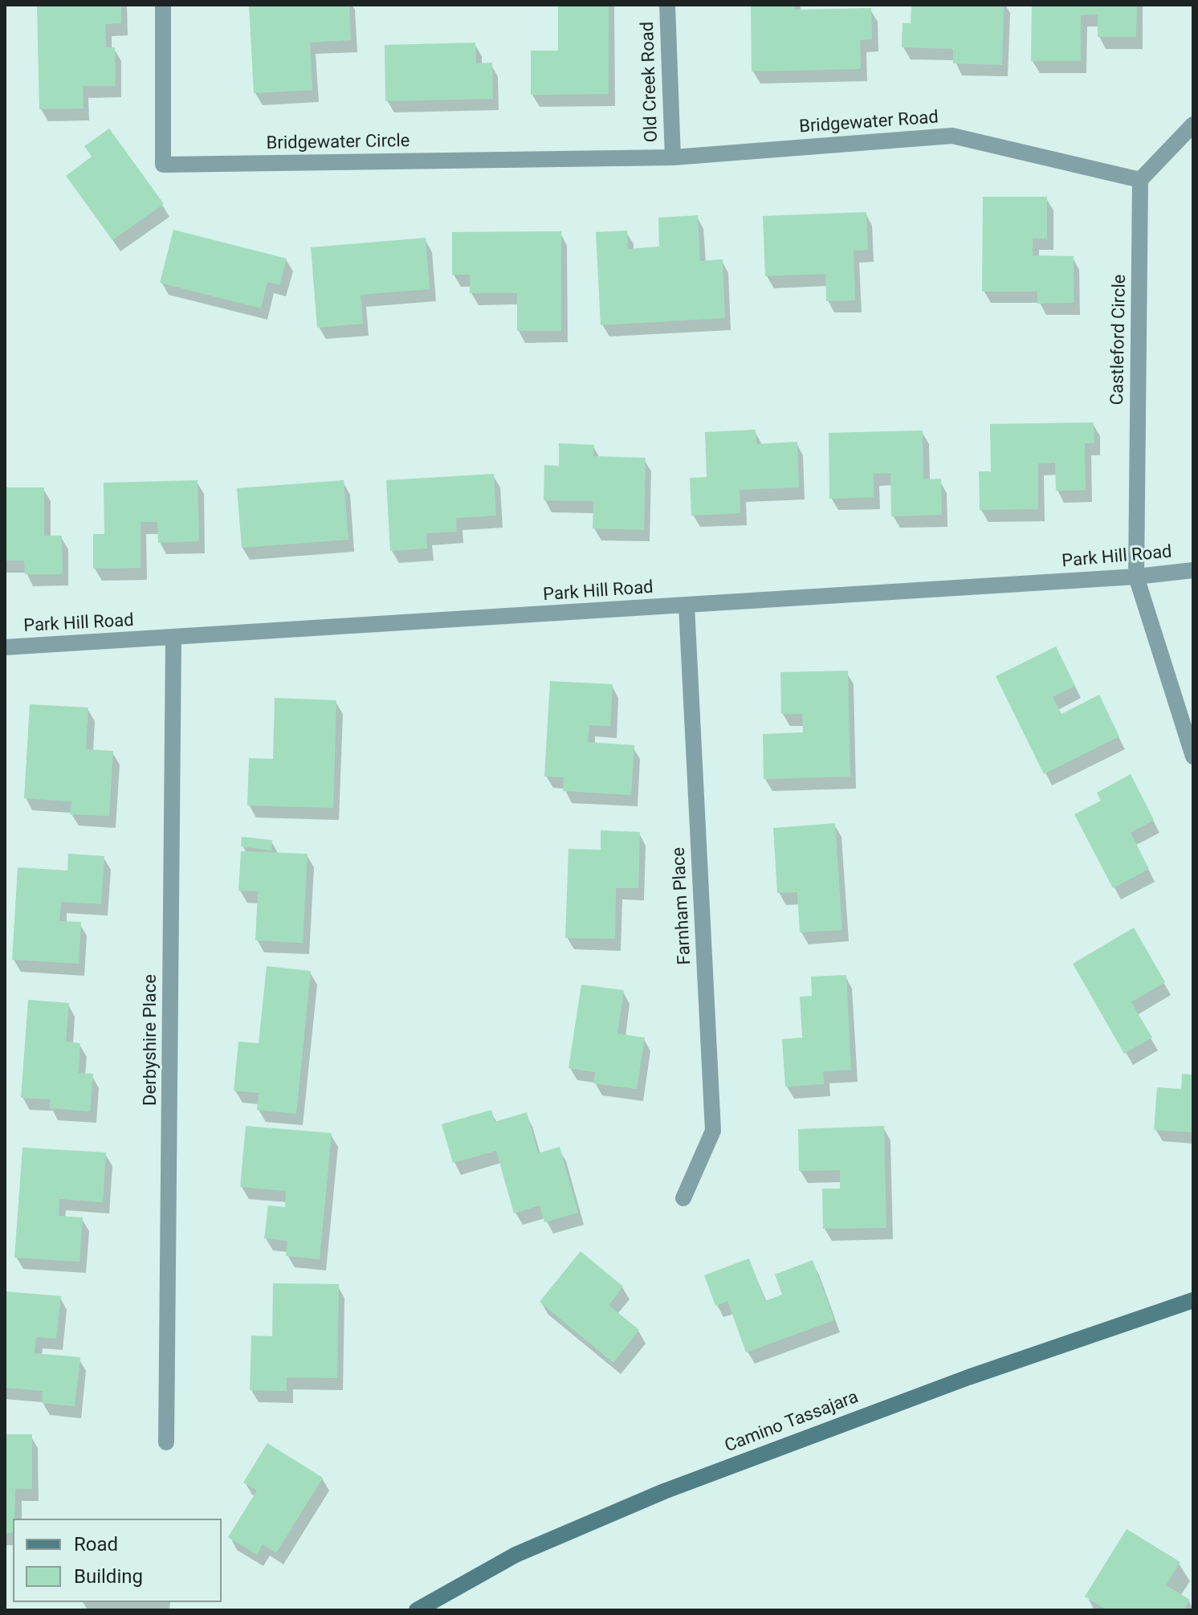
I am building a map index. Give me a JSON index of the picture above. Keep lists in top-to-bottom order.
{
  "streets": {
    "street": [
      "Old Creek Road",
      "Bridgewater Road",
      "Bridgewater Circle",
      "Castleford Circle",
      "Park Hill Road",
      "Farnham Place",
      "Derbyshire Place",
      "Camino Tassajara"
    ]
  },
  "crossings": [
    ["Old Creek Road", "Bridgewater Road"],
    ["Old Creek Road", "Bridgewater Circle"],
    ["Bridgewater Road", "Bridgewater Circle"],
    ["Bridgewater Road", "Castleford Circle"],
    ["Castleford Circle", "Park Hill Road"],
    ["Park Hill Road", "Farnham Place"],
    ["Park Hill Road", "Derbyshire Place"]
  ],
  "legend": ["Road", "Building"]
}
